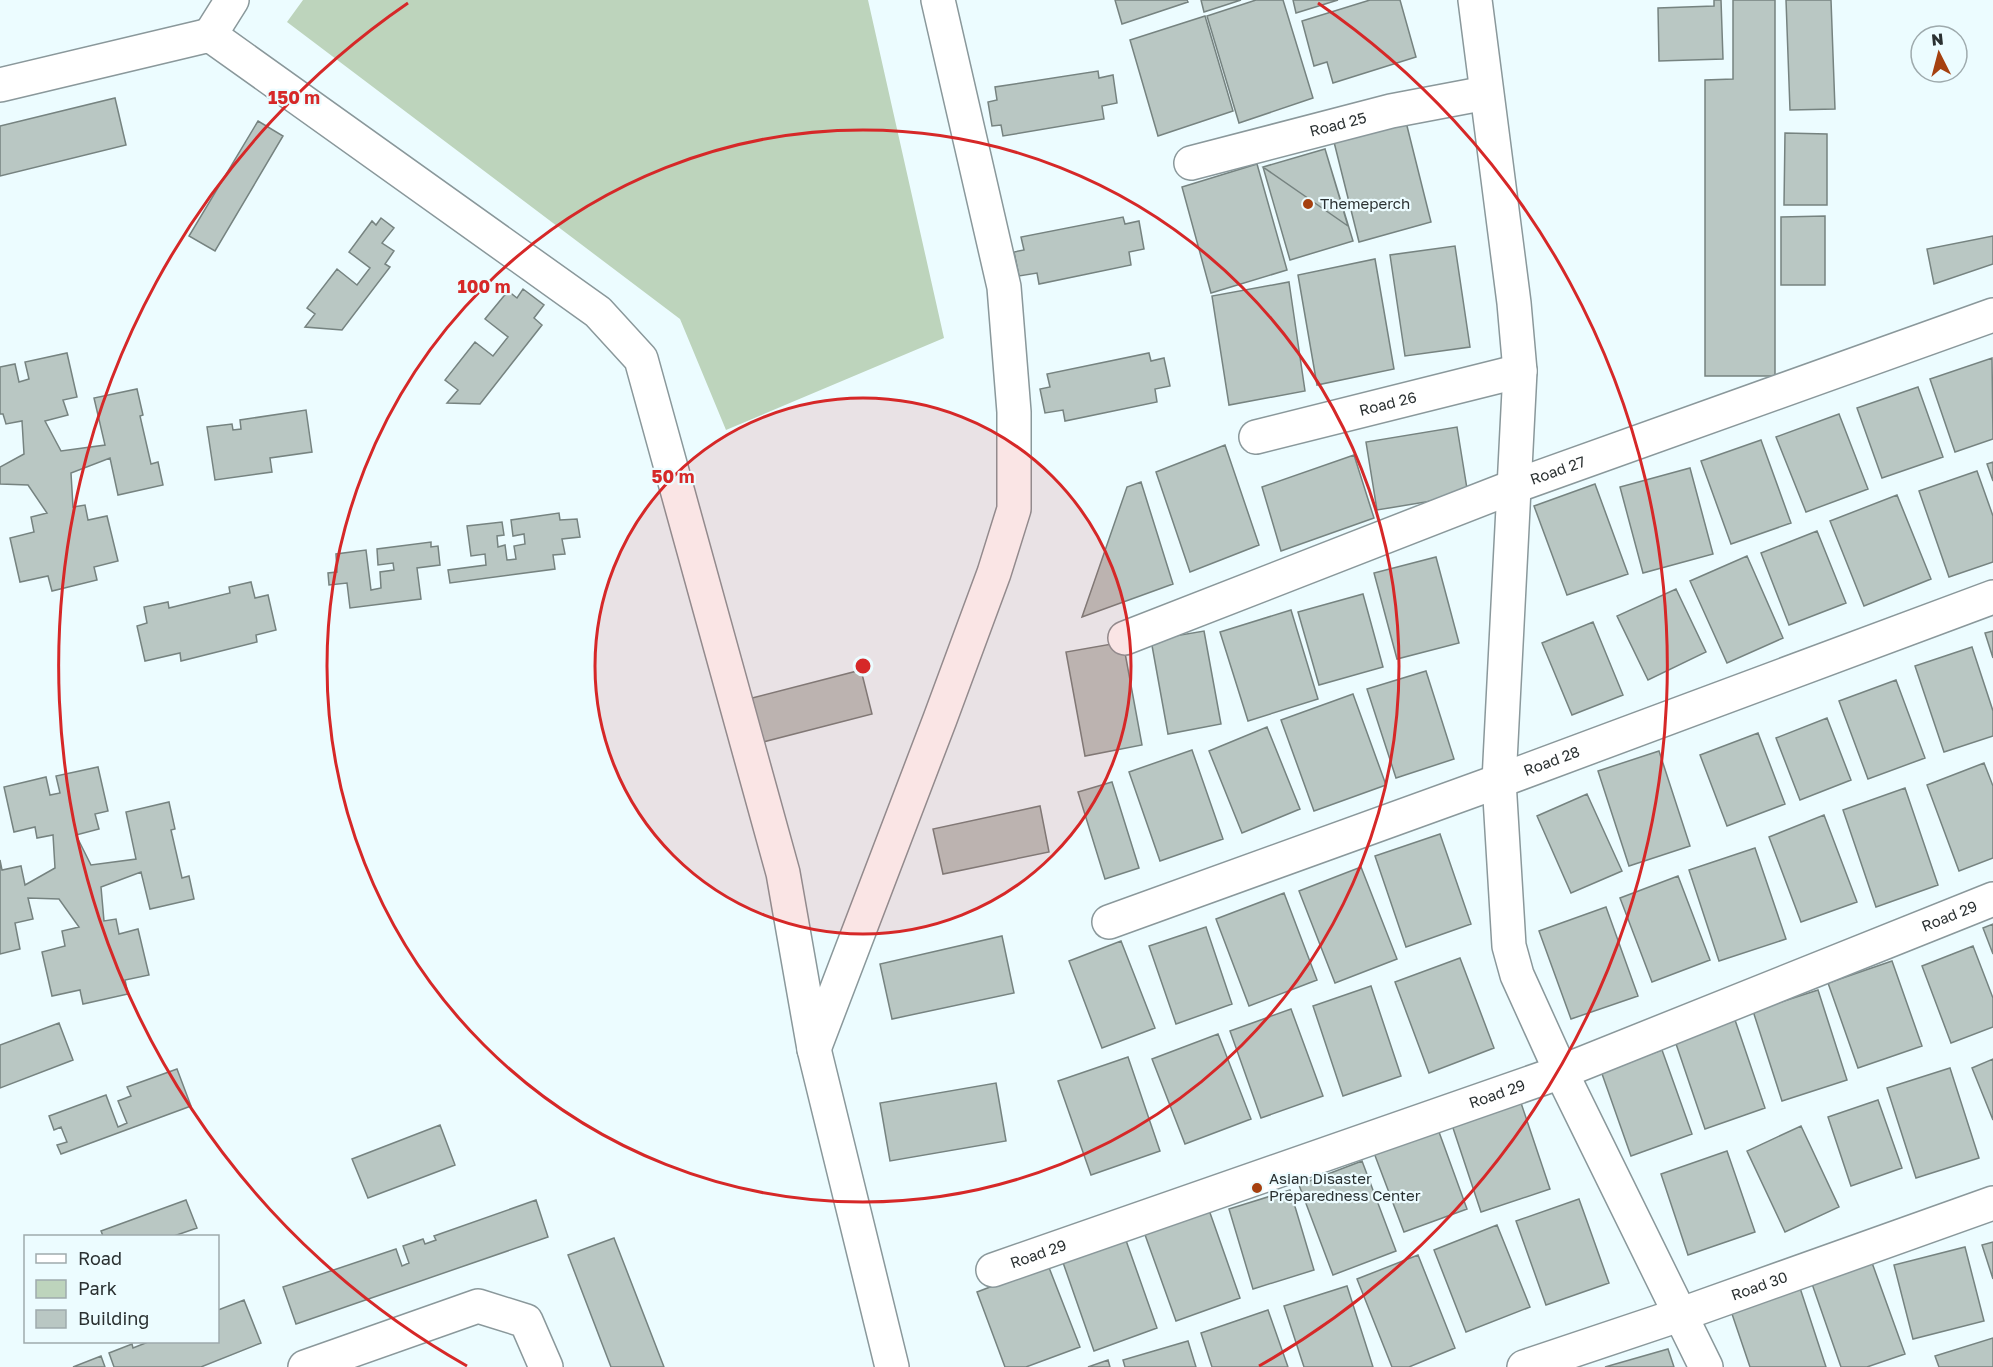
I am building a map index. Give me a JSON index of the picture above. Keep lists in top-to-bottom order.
{
  "streets": {
    "street": [
      "Road 25",
      "Road 26",
      "Road 27",
      "Road 28",
      "Road 29",
      "Road 30"
    ]
  },
  "places": ["Themeperch", "Asian Disaster Preparedness Center"],
  "legend": ["Road", "Park", "Building"],
  "north": "top",
  "rings": ["150 m", "100 m", "50 m"]
}
